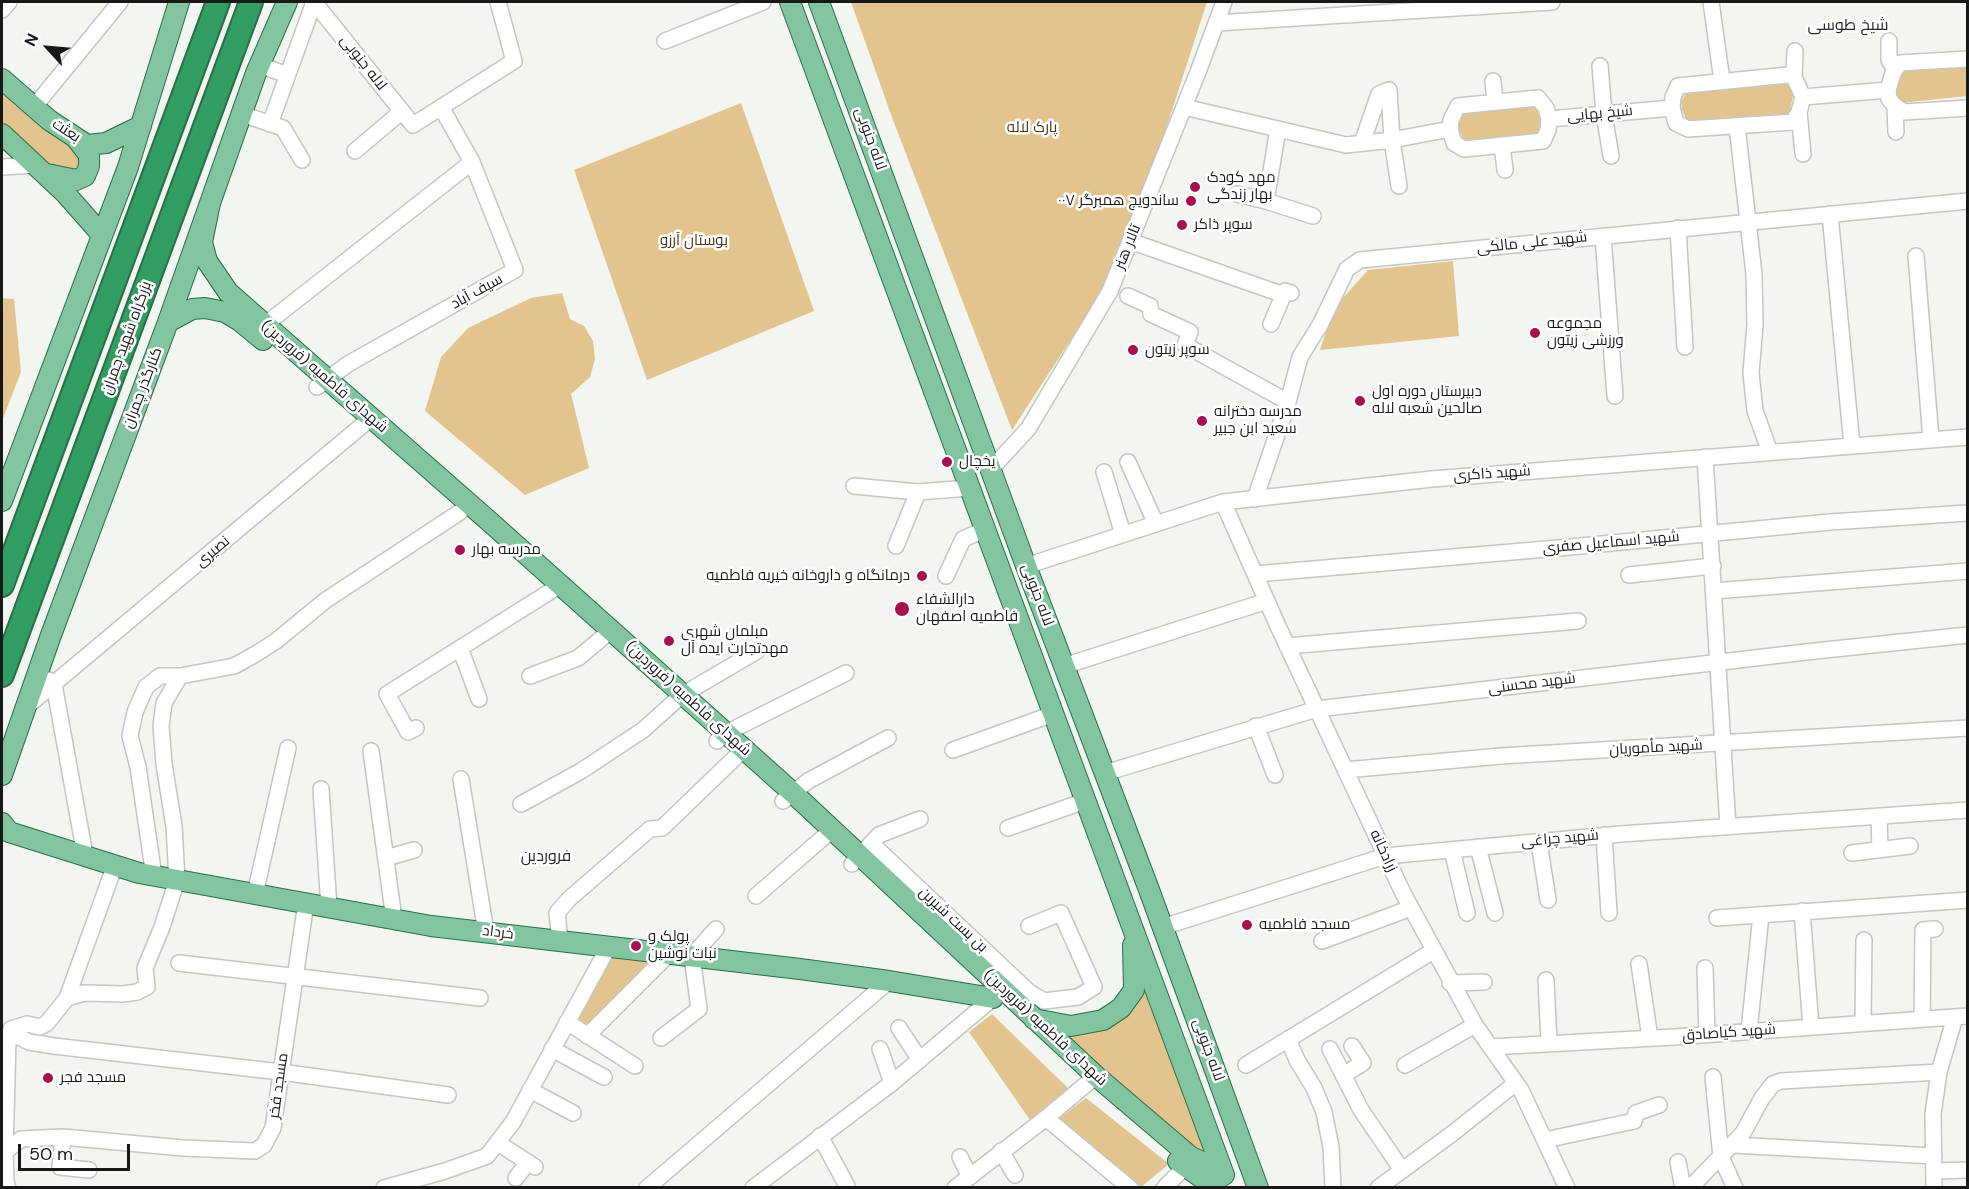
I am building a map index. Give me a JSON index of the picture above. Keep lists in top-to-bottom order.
{
  "streets": {
    "highway": ["بزرگراه شهید چمران"],
    "main road": [
      "لاله جنوبی",
      "بعثت",
      "شهدای فاطمیه (فروردین)",
      "کنارگذر چمران",
      "خرداد"
    ],
    "street": [
      "شیخ بهایی",
      "شهید علی مالکی",
      "تالار هنر",
      "سیف آباد",
      "شهید ذاکری",
      "شهید اسماعیل صفری",
      "نصیری",
      "شهید محسنی",
      "شهید مأموریان",
      "شهید چراغی",
      "زرادخانه",
      "بن بست شیرین",
      "شهید کیاصادق",
      "مسجد فخر"
    ]
  },
  "crossings": [
    ["لاله جنوبی", "تالار هنر"],
    ["لاله جنوبی", "سیف آباد"],
    ["لاله جنوبی", "شهدای فاطمیه (فروردین)"],
    ["لاله جنوبی", "شهید ذاکری"],
    ["لاله جنوبی", "شهید محسنی"],
    ["لاله جنوبی", "شهید چراغی"],
    ["شهید علی مالکی", "شهید ذاکری"],
    ["سیف آباد", "شهدای فاطمیه (فروردین)"],
    ["شهدای فاطمیه (فروردین)", "کنارگذر چمران"],
    ["شهدای فاطمیه (فروردین)", "نصیری"],
    ["شهدای فاطمیه (فروردین)", "بن بست شیرین"],
    ["شهدای فاطمیه (فروردین)", "خرداد"],
    ["کنارگذر چمران", "نصیری"],
    ["شهید ذاکری", "زرادخانه"],
    ["شهید اسماعیل صفری", "زرادخانه"],
    ["شهید محسنی", "زرادخانه"],
    ["شهید مأموریان", "زرادخانه"],
    ["شهید چراغی", "زرادخانه"],
    ["زرادخانه", "شهید کیاصادق"],
    ["خرداد", "مسجد فخر"]
  ],
  "districts": ["شیخ طوسی", "فروردین"],
  "parks": ["پارک لاله", "بوستان آرزو"],
  "places": [
    "مهد کودک بهار زندگی",
    "ساندویچ همبرگر ۰۰۷",
    "سوپر ذاکر",
    "مجموعه ورزشی زیتون",
    "سوپر زیتون",
    "دبیرستان دوره اول صالحین شعبه لاله",
    "مدرسه دخترانه سعید ابن جبیر",
    "یخچال",
    "مدرسه بهار",
    "درمانگاه و داروخانه خیریه فاطمیه",
    "دارالشفاء فاطمیه اصفهان",
    "مبلمان شهری مهدتجارت ایده آل",
    "مسجد فاطمیه",
    "پولک و نبات نوشین",
    "مسجد فجر"
  ],
  "scale_bar": "50 m",
  "north": "top left"
}
